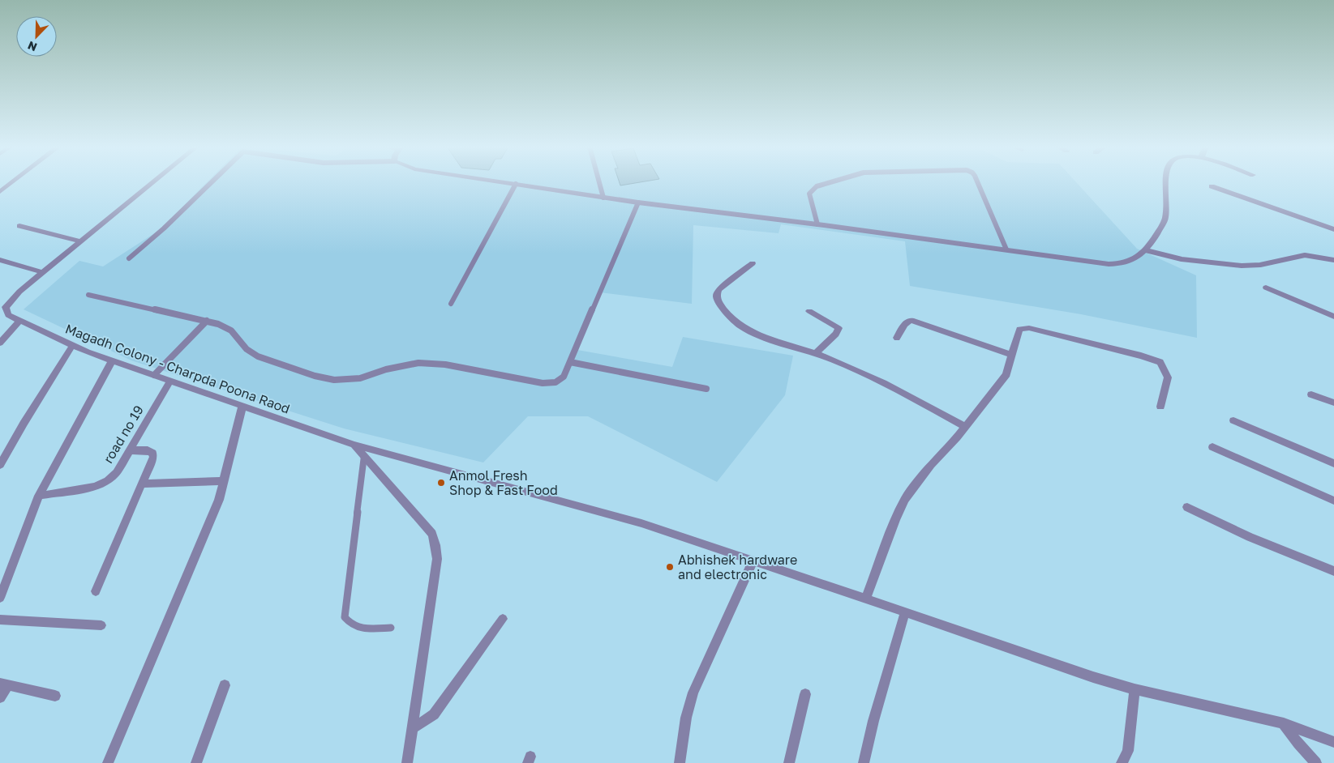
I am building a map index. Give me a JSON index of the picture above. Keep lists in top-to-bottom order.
{
  "streets": {
    "street": ["Magadh Colony - Charpda Poona Raod", "road no 19"]
  },
  "crossings": [
    ["Magadh Colony - Charpda Poona Raod", "road no 19"]
  ],
  "places": ["Anmol Fresh Shop & Fast Food", "Abhishek hardware and electronic"],
  "north": "bottom left"
}
